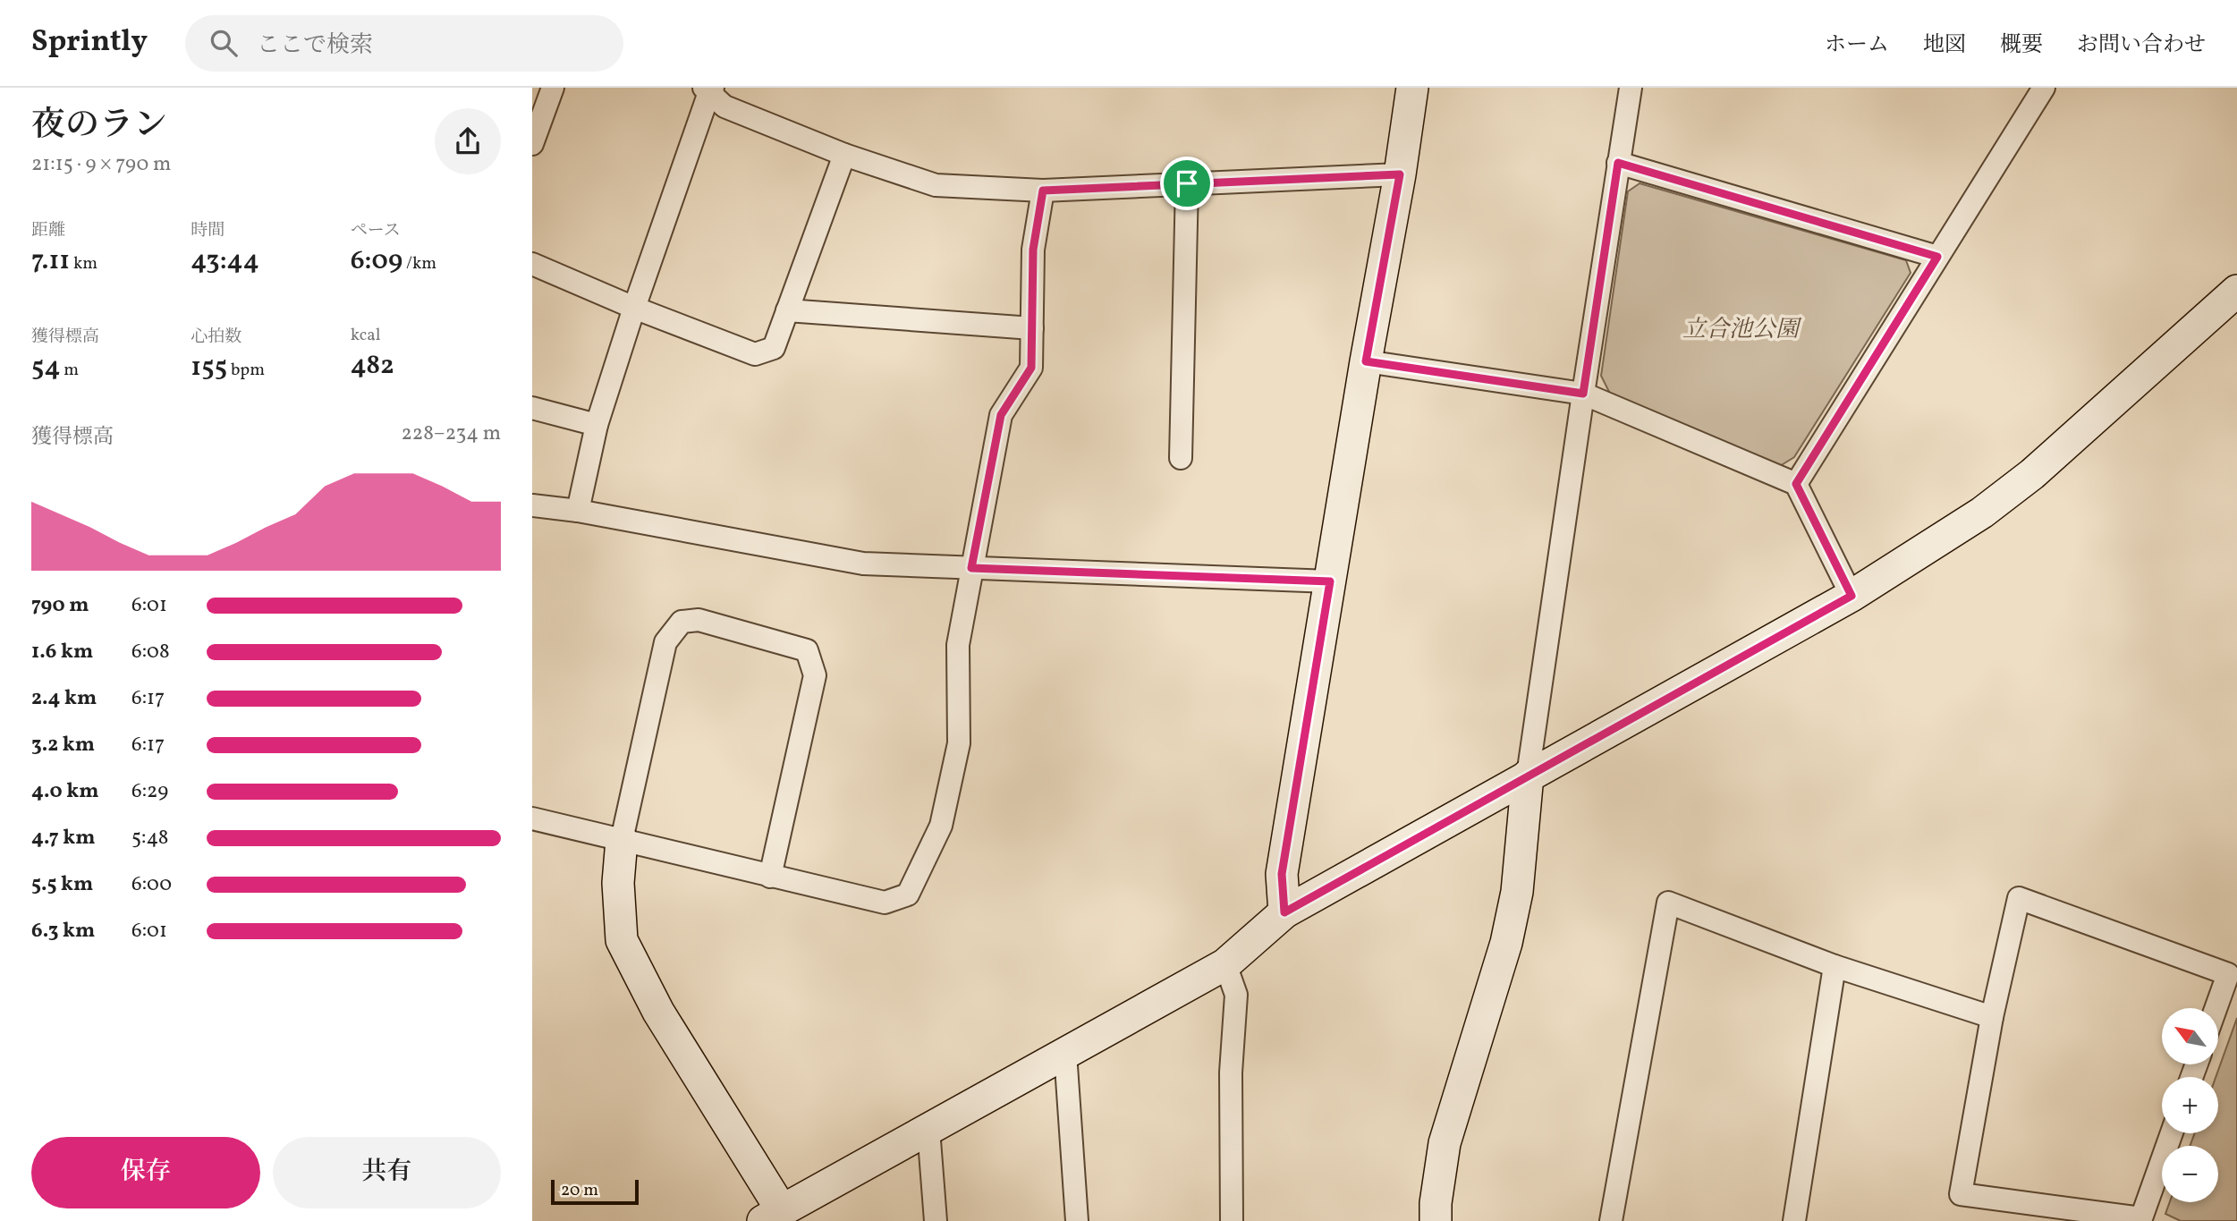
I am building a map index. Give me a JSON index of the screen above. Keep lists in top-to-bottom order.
{
  "parks": ["立合池公園"],
  "scale_bar": "20 m",
  "north": "top left",
  "page": {
    "header": "Sprintly",
    "search": "ここで検索",
    "nav": [
      "ホーム",
      "地図",
      "概要",
      "お問い合わせ"
    ],
    "heading": ["夜のラン", "21:15 · 9 × 790 m"],
    "stats": [
      ["距離", "7.11 km"],
      ["時間", "43:44"],
      ["ペース", "6:09 /km"],
      ["獲得標高", "54 m"],
      ["心拍数", "155 bpm"],
      ["kcal", "482"]
    ],
    "chart": ["獲得標高", "228–234 m"],
    "list": [
      {
        "name": "790 m",
        "note": "6:01"
      },
      {
        "name": "1.6 km",
        "note": "6:08"
      },
      {
        "name": "2.4 km",
        "note": "6:17"
      },
      {
        "name": "3.2 km",
        "note": "6:17"
      },
      {
        "name": "4.0 km",
        "note": "6:29"
      },
      {
        "name": "4.7 km",
        "note": "5:48"
      },
      {
        "name": "5.5 km",
        "note": "6:00"
      },
      {
        "name": "6.3 km",
        "note": "6:01"
      }
    ],
    "map_buttons": ["+", "−"],
    "buttons": ["保存", "共有"],
    "scale": "20 m"
  }
}
